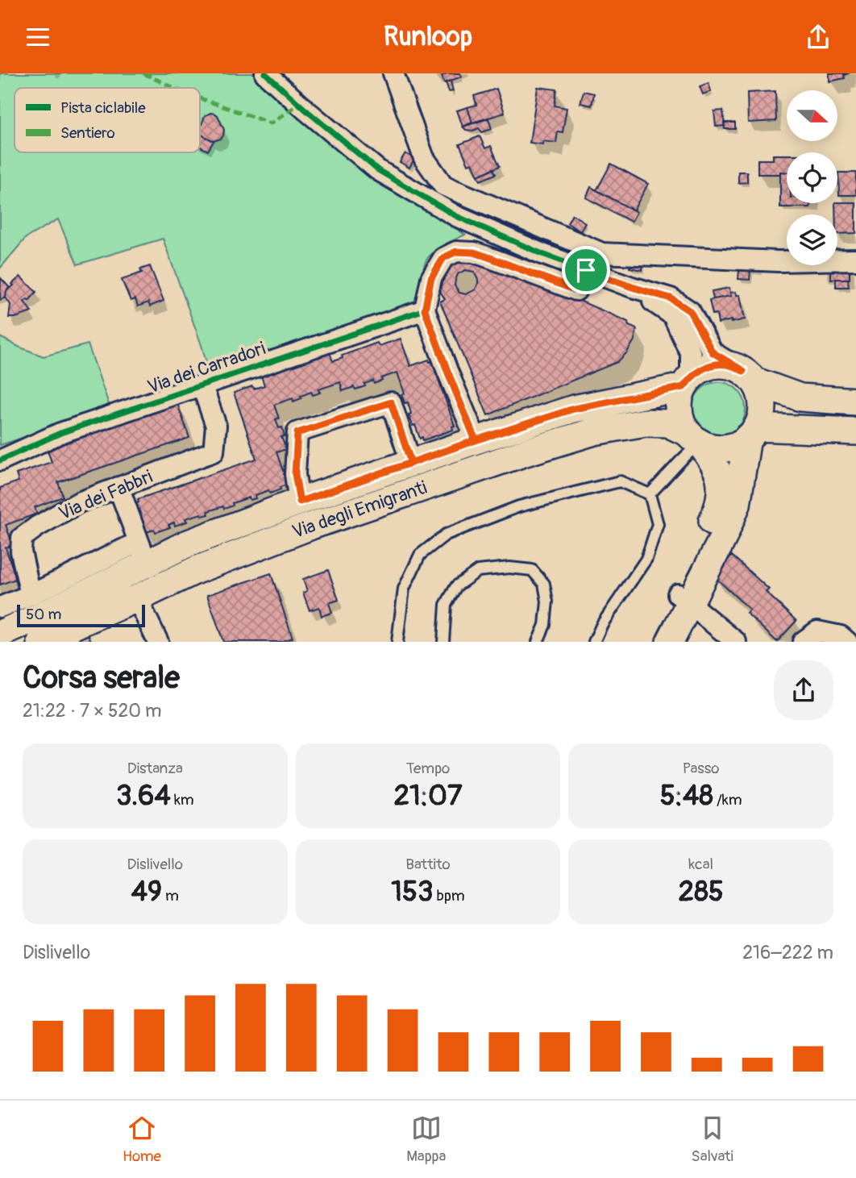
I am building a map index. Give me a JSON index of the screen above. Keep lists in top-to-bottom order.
{
  "streets": {
    "main road": ["Via degli Emigranti"],
    "street": ["Via dei Carradori", "Via dei Fabbri"]
  },
  "crossings": [
    ["Via dei Carradori", "Via dei Fabbri"]
  ],
  "legend": ["Pista ciclabile", "Sentiero"],
  "scale_bar": "50 m",
  "north": "right",
  "page": {
    "header": "Runloop",
    "scale": "50 m",
    "heading": ["Corsa serale", "21:22 · 7 × 520 m"],
    "stats": [
      ["Distanza", "3.64 km"],
      ["Tempo", "21:07"],
      ["Passo", "5:48 /km"],
      ["Dislivello", "49 m"],
      ["Battito", "153 bpm"],
      ["kcal", "285"]
    ],
    "chart": ["Dislivello", "216–222 m"],
    "tabs": ["Home", "Mappa", "Salvati"]
  }
}
